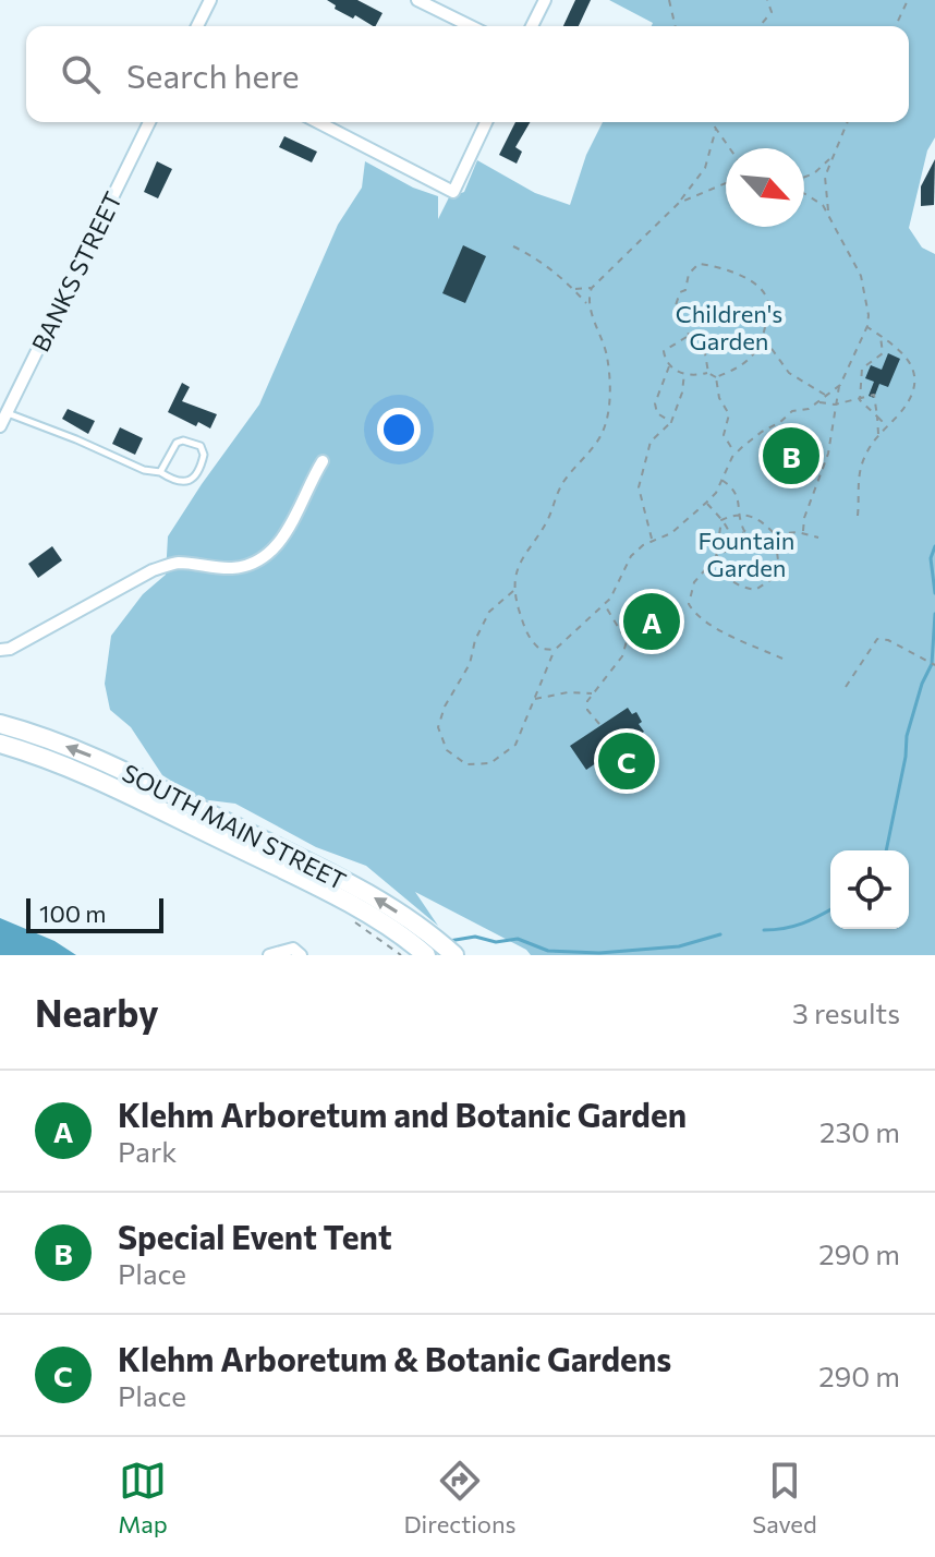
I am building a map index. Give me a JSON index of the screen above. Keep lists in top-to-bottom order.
{
  "streets": {
    "main road": ["SOUTH MAIN STREET"],
    "street": ["BANKS STREET"]
  },
  "parks": ["Children's Garden", "Fountain Garden"],
  "scale_bar": "100 m",
  "north": "bottom right",
  "page": {
    "search": "Search here",
    "pins": ["B", "A", "C"],
    "scale": "100 m",
    "heading": ["Nearby", "3 results"],
    "list": [
      {
        "mark": "A",
        "name": "Klehm Arboretum and Botanic Garden",
        "note": "Park",
        "value": "230 m"
      },
      {
        "mark": "B",
        "name": "Special Event Tent",
        "note": "Place",
        "value": "290 m"
      },
      {
        "mark": "C",
        "name": "Klehm Arboretum & Botanic Gardens",
        "note": "Place",
        "value": "290 m"
      }
    ],
    "nav": ["Map", "Directions", "Saved"]
  }
}
